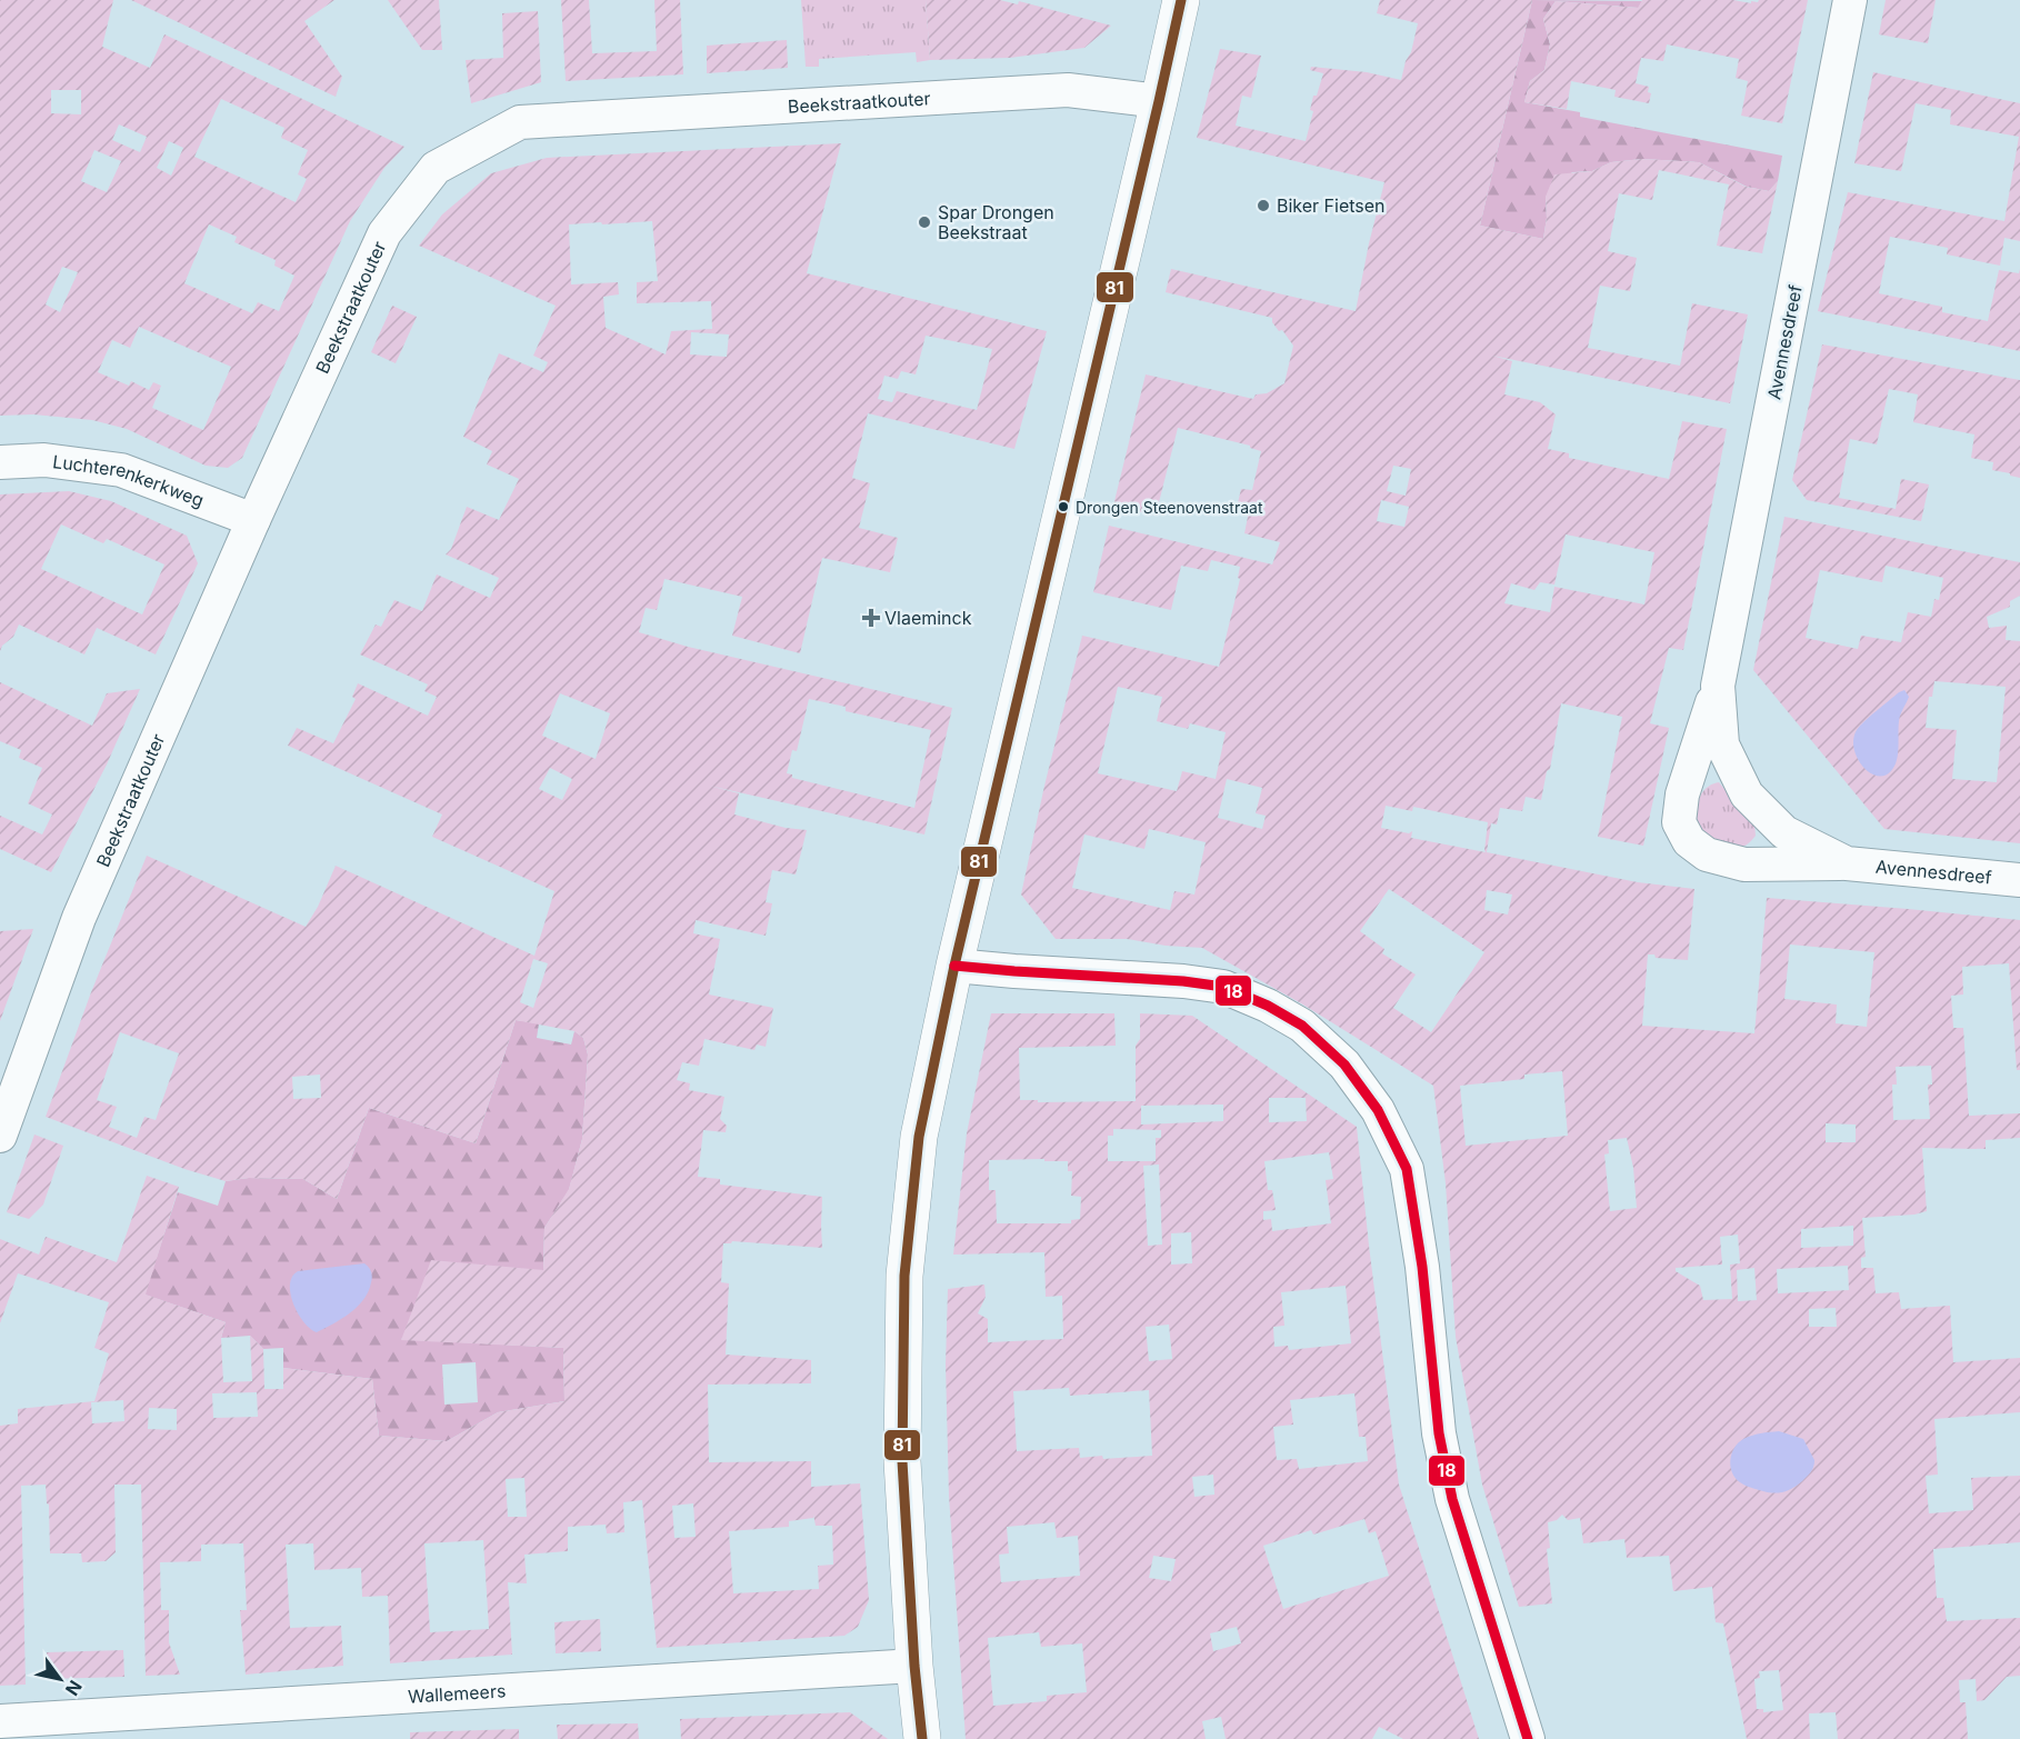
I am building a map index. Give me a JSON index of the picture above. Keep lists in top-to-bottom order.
{
  "streets": {
    "street": [
      "Beekstraatkouter",
      "Avennesdreef",
      "Luchterenkerkweg",
      "Wallemeers"
    ]
  },
  "crossings": [
    ["Beekstraatkouter", "Luchterenkerkweg"]
  ],
  "places": {
    "other": ["Biker Fietsen", "Spar Drongen Beekstraat", "Drongen Steenovenstraat"],
    "health": ["Vlaeminck"]
  },
  "lines": ["transit line 81", "transit line 18"],
  "north": "bottom right"
}
